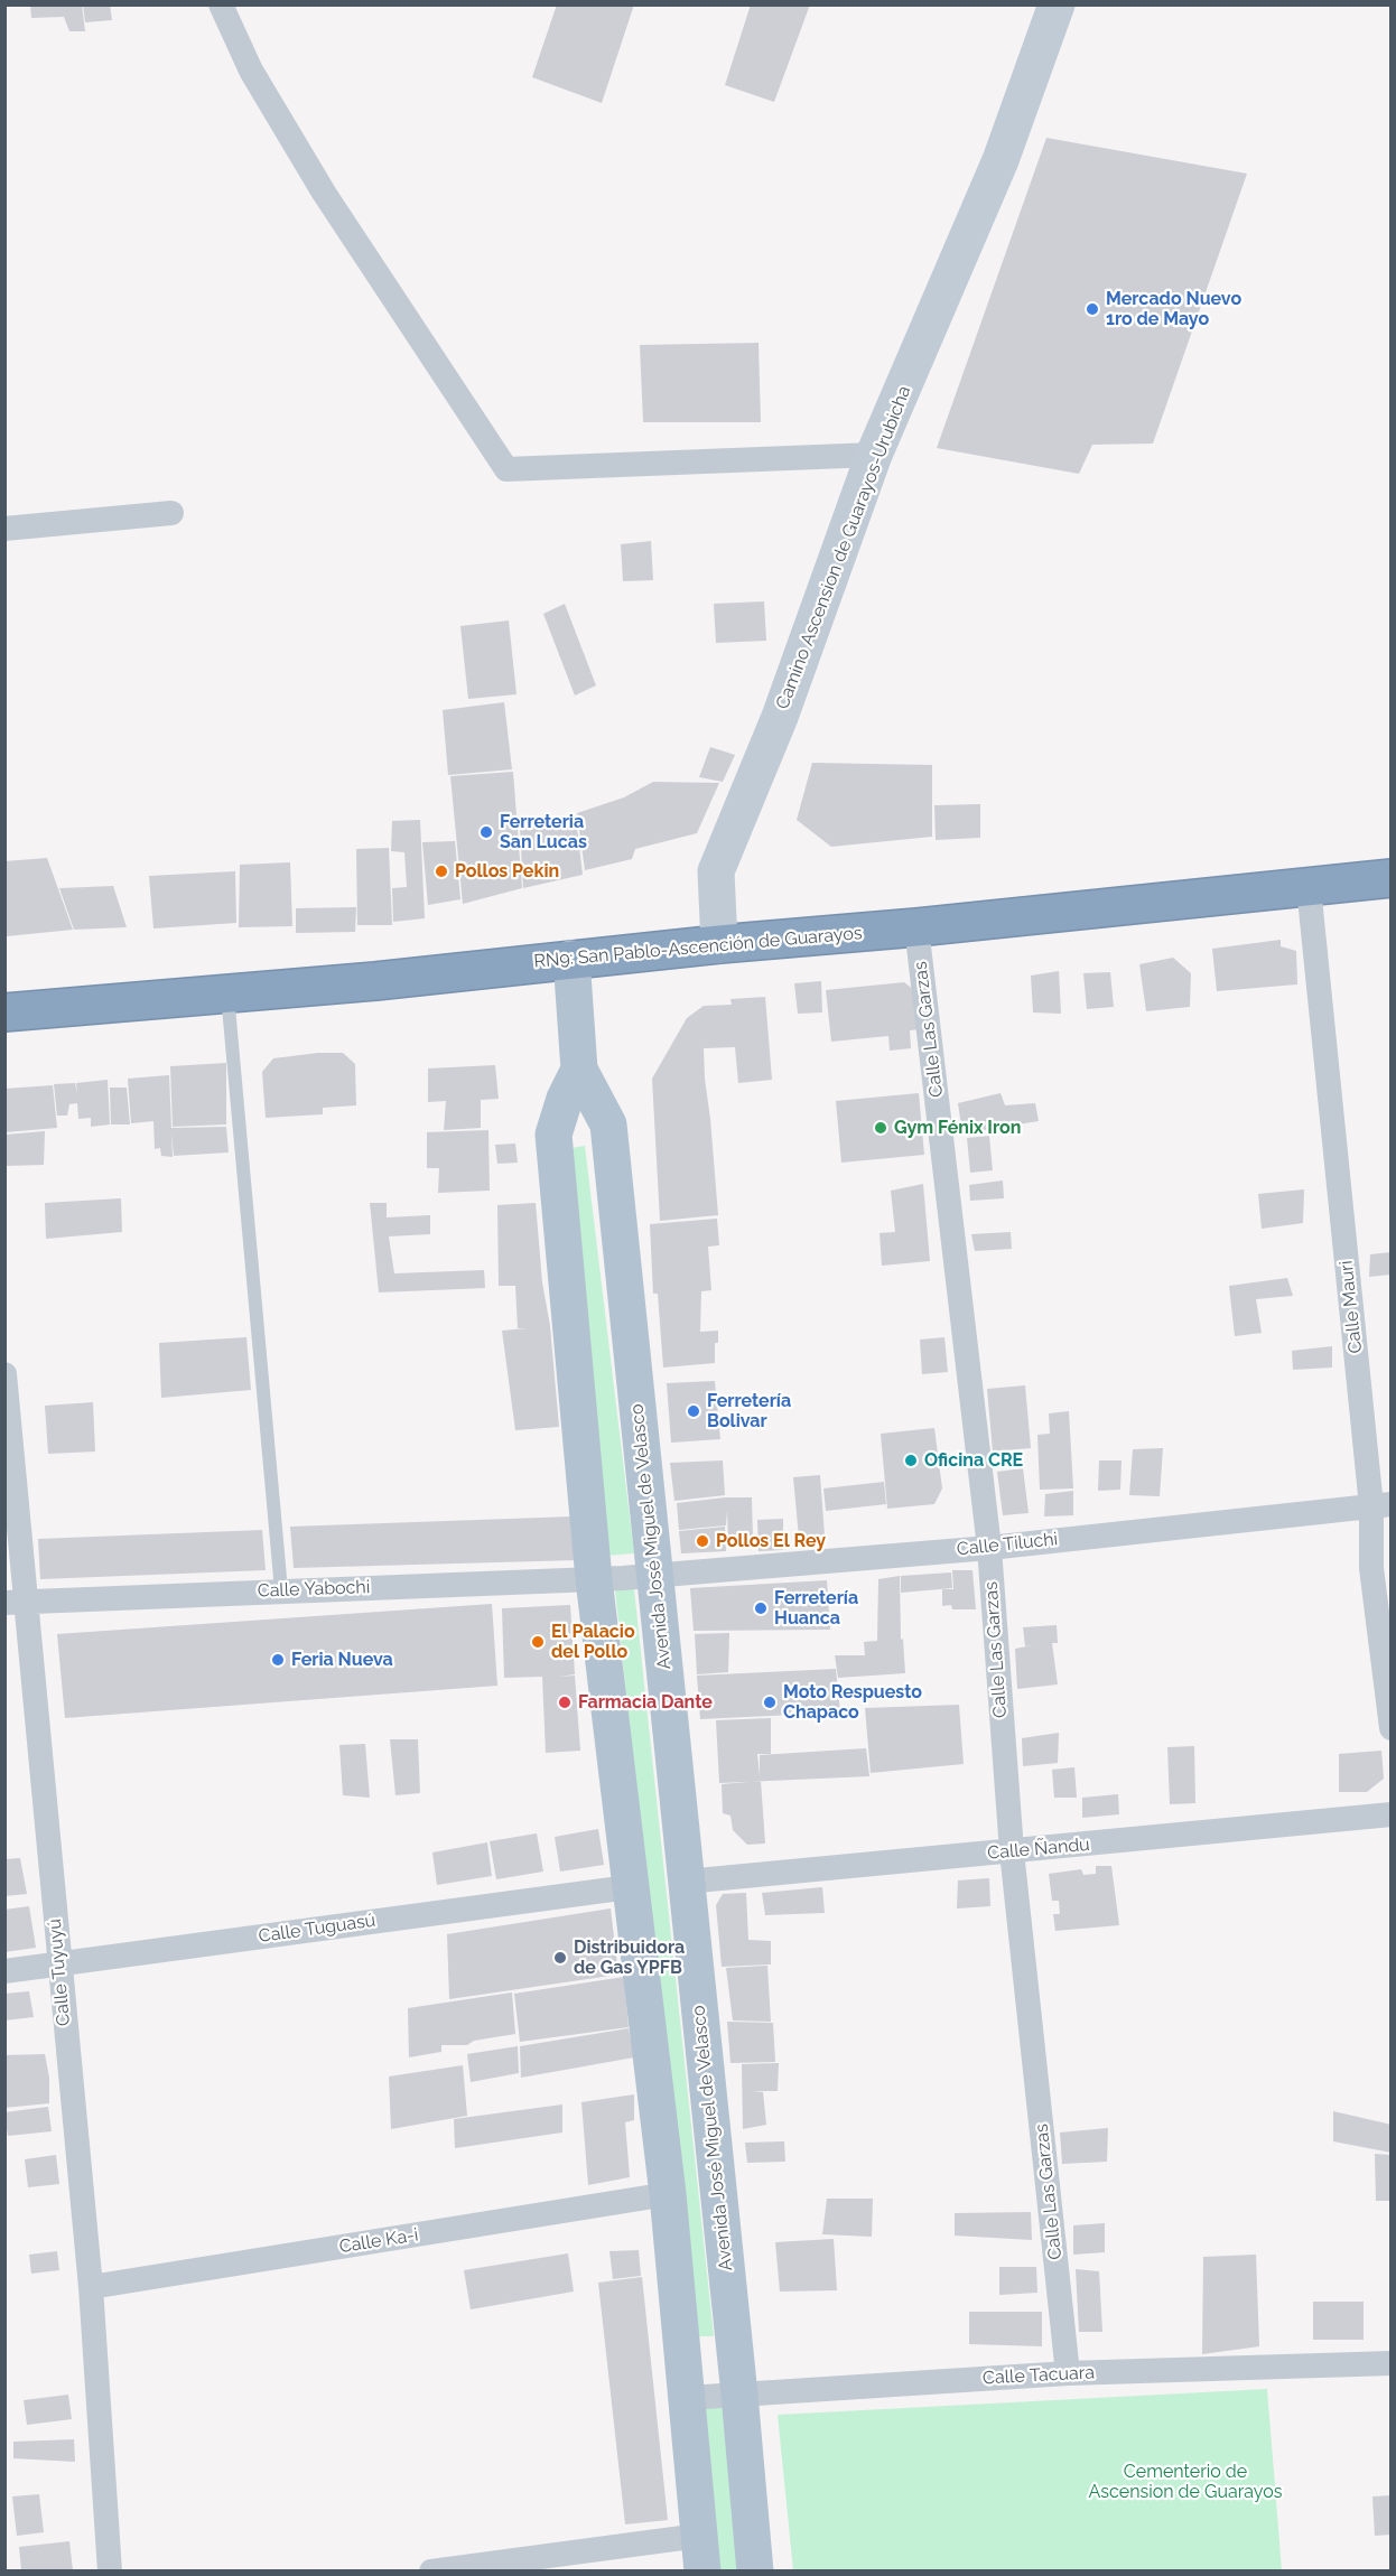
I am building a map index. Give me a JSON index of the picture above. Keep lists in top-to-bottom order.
{
  "streets": {
    "highway": ["RN9: San Pablo-Ascención de Guarayos"],
    "main road": ["Camino Ascension de Guarayos-Urubicha", "Avenida José Miguel de Velasco"],
    "street": [
      "Calle Las Garzas",
      "Calle Mauri",
      "Calle Tiluchi",
      "Calle Yabochi",
      "Calle Ñandu",
      "Calle Tuguasú",
      "Calle Tuyuyú",
      "Calle Ka-i",
      "Calle Tacuara"
    ]
  },
  "crossings": [
    ["Camino Ascension de Guarayos-Urubicha", "RN9: San Pablo-Ascención de Guarayos"],
    ["RN9: San Pablo-Ascención de Guarayos", "Calle Las Garzas"],
    ["RN9: San Pablo-Ascención de Guarayos", "Calle Mauri"],
    ["RN9: San Pablo-Ascención de Guarayos", "Avenida José Miguel de Velasco"],
    ["Calle Las Garzas", "Calle Tiluchi"],
    ["Calle Las Garzas", "Calle Ñandu"],
    ["Calle Las Garzas", "Calle Tacuara"],
    ["Calle Mauri", "Calle Tiluchi"],
    ["Avenida José Miguel de Velasco", "Calle Tiluchi"],
    ["Avenida José Miguel de Velasco", "Calle Yabochi"],
    ["Avenida José Miguel de Velasco", "Calle Ñandu"],
    ["Avenida José Miguel de Velasco", "Calle Tuguasú"],
    ["Avenida José Miguel de Velasco", "Calle Ka-i"],
    ["Avenida José Miguel de Velasco", "Calle Tacuara"],
    ["Calle Tiluchi", "Calle Yabochi"],
    ["Calle Yabochi", "Calle Tuyuyú"],
    ["Calle Tuguasú", "Calle Tuyuyú"],
    ["Calle Tuyuyú", "Calle Ka-i"]
  ],
  "parks": ["Cementerio de Ascension de Guarayos"],
  "places": [
    "Mercado Nuevo 1ro de Mayo",
    "Ferreteria San Lucas",
    "Pollos Pekin",
    "Gym Fénix Iron",
    "Ferretería Bolivar",
    "Oficina CRE",
    "Pollos El Rey",
    "Ferretería Huanca",
    "El Palacio del Pollo",
    "Feria Nueva",
    "Farmacia Dante",
    "Moto Respuesto Chapaco",
    "Distribuidora de Gas YPFB"
  ]
}
